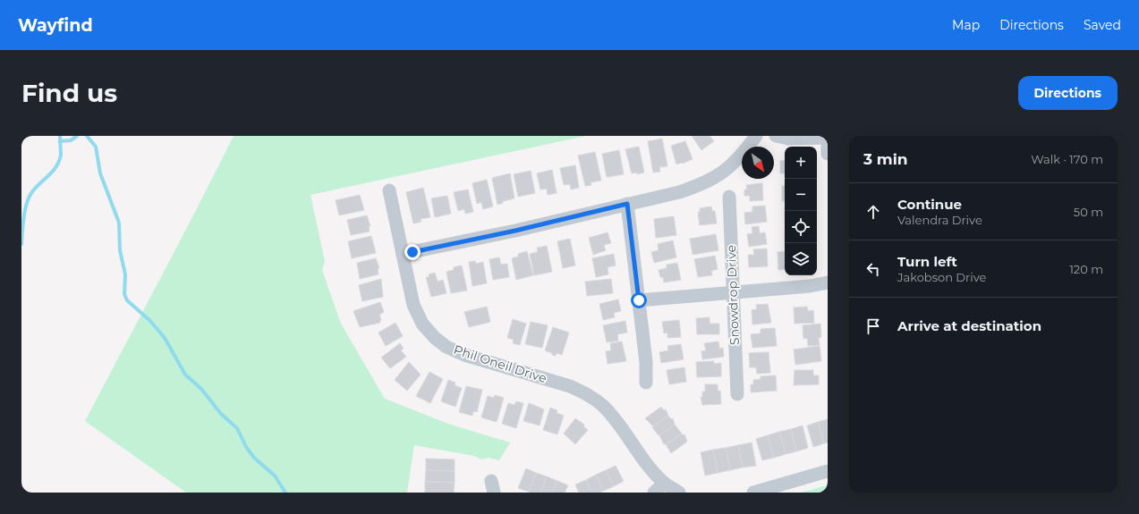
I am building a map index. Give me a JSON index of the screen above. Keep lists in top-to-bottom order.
{
  "streets": {
    "street": ["Snowdrop Drive", "Phil Oneil Drive"]
  },
  "north": "bottom right",
  "page": {
    "header": "Wayfind",
    "nav": ["Map", "Directions", "Saved"],
    "buttons": "Directions",
    "title": "Find us",
    "heading": ["3 min", "Walk · 170 m"],
    "map_buttons": ["+", "−"],
    "list": [
      ["Continue", "Valendra Drive", "50 m"],
      ["Turn left", "Jakobson Drive", "120 m"],
      "Arrive at destination"
    ]
  }
}
